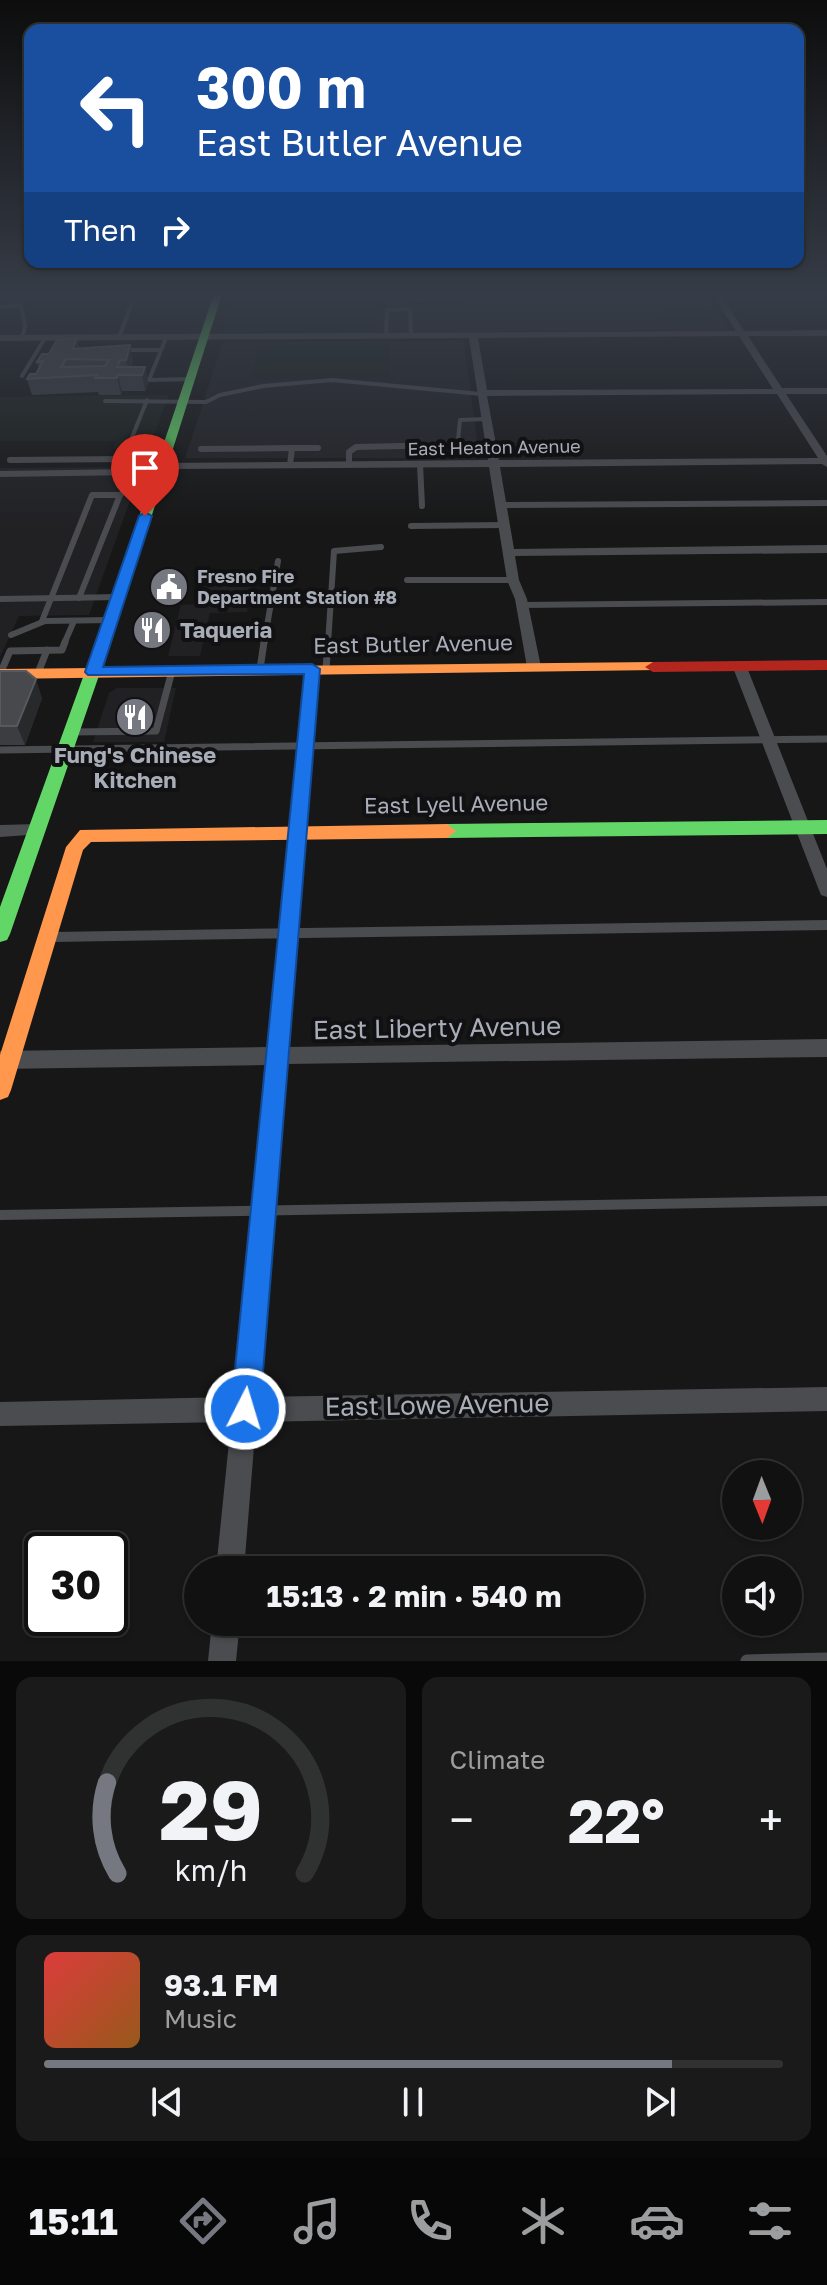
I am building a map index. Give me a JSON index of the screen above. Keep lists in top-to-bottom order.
{
  "streets": {
    "street": [
      "East Heaton Avenue",
      "East Butler Avenue",
      "East Lyell Avenue",
      "East Liberty Avenue",
      "East Lowe Avenue"
    ]
  },
  "places": {
    "public building": ["Fresno Fire Department Station #8"],
    "restaurant": ["Taqueria", "Fung's Chinese Kitchen"]
  },
  "north": "bottom",
  "page": {
    "turn": ["300 m", "East Butler Avenue"],
    "then": "Then",
    "limit": "30",
    "trip": "15:13 · 2 min · 540 m",
    "tile": "Climate",
    "heat": ["−", "22°", "+"],
    "song": ["93.1 FM", "Music"],
    "tabs": "15:11",
    "gauge": ["29", "km/h"]
  }
}
